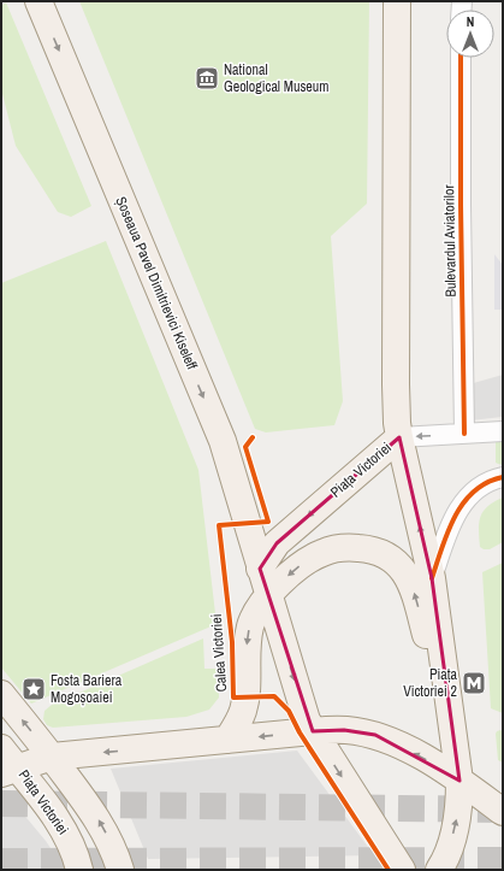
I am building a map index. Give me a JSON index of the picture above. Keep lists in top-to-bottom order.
{
  "streets": {
    "main road": ["Șoseaua Pavel Dimitrievici Kiseleff", "Piața Victoriei"],
    "street": ["Bulevardul Aviatorilor"],
    "cycle path": ["Calea Victoriei"]
  },
  "crossings": [
    ["Șoseaua Pavel Dimitrievici Kiseleff", "Piața Victoriei"]
  ],
  "places": {
    "museum": ["National Geological Museum"],
    "metro station": ["Piața Victoriei 2"],
    "place": ["Fosta Bariera Mogoșoaiei"]
  },
  "north": "top"
}
